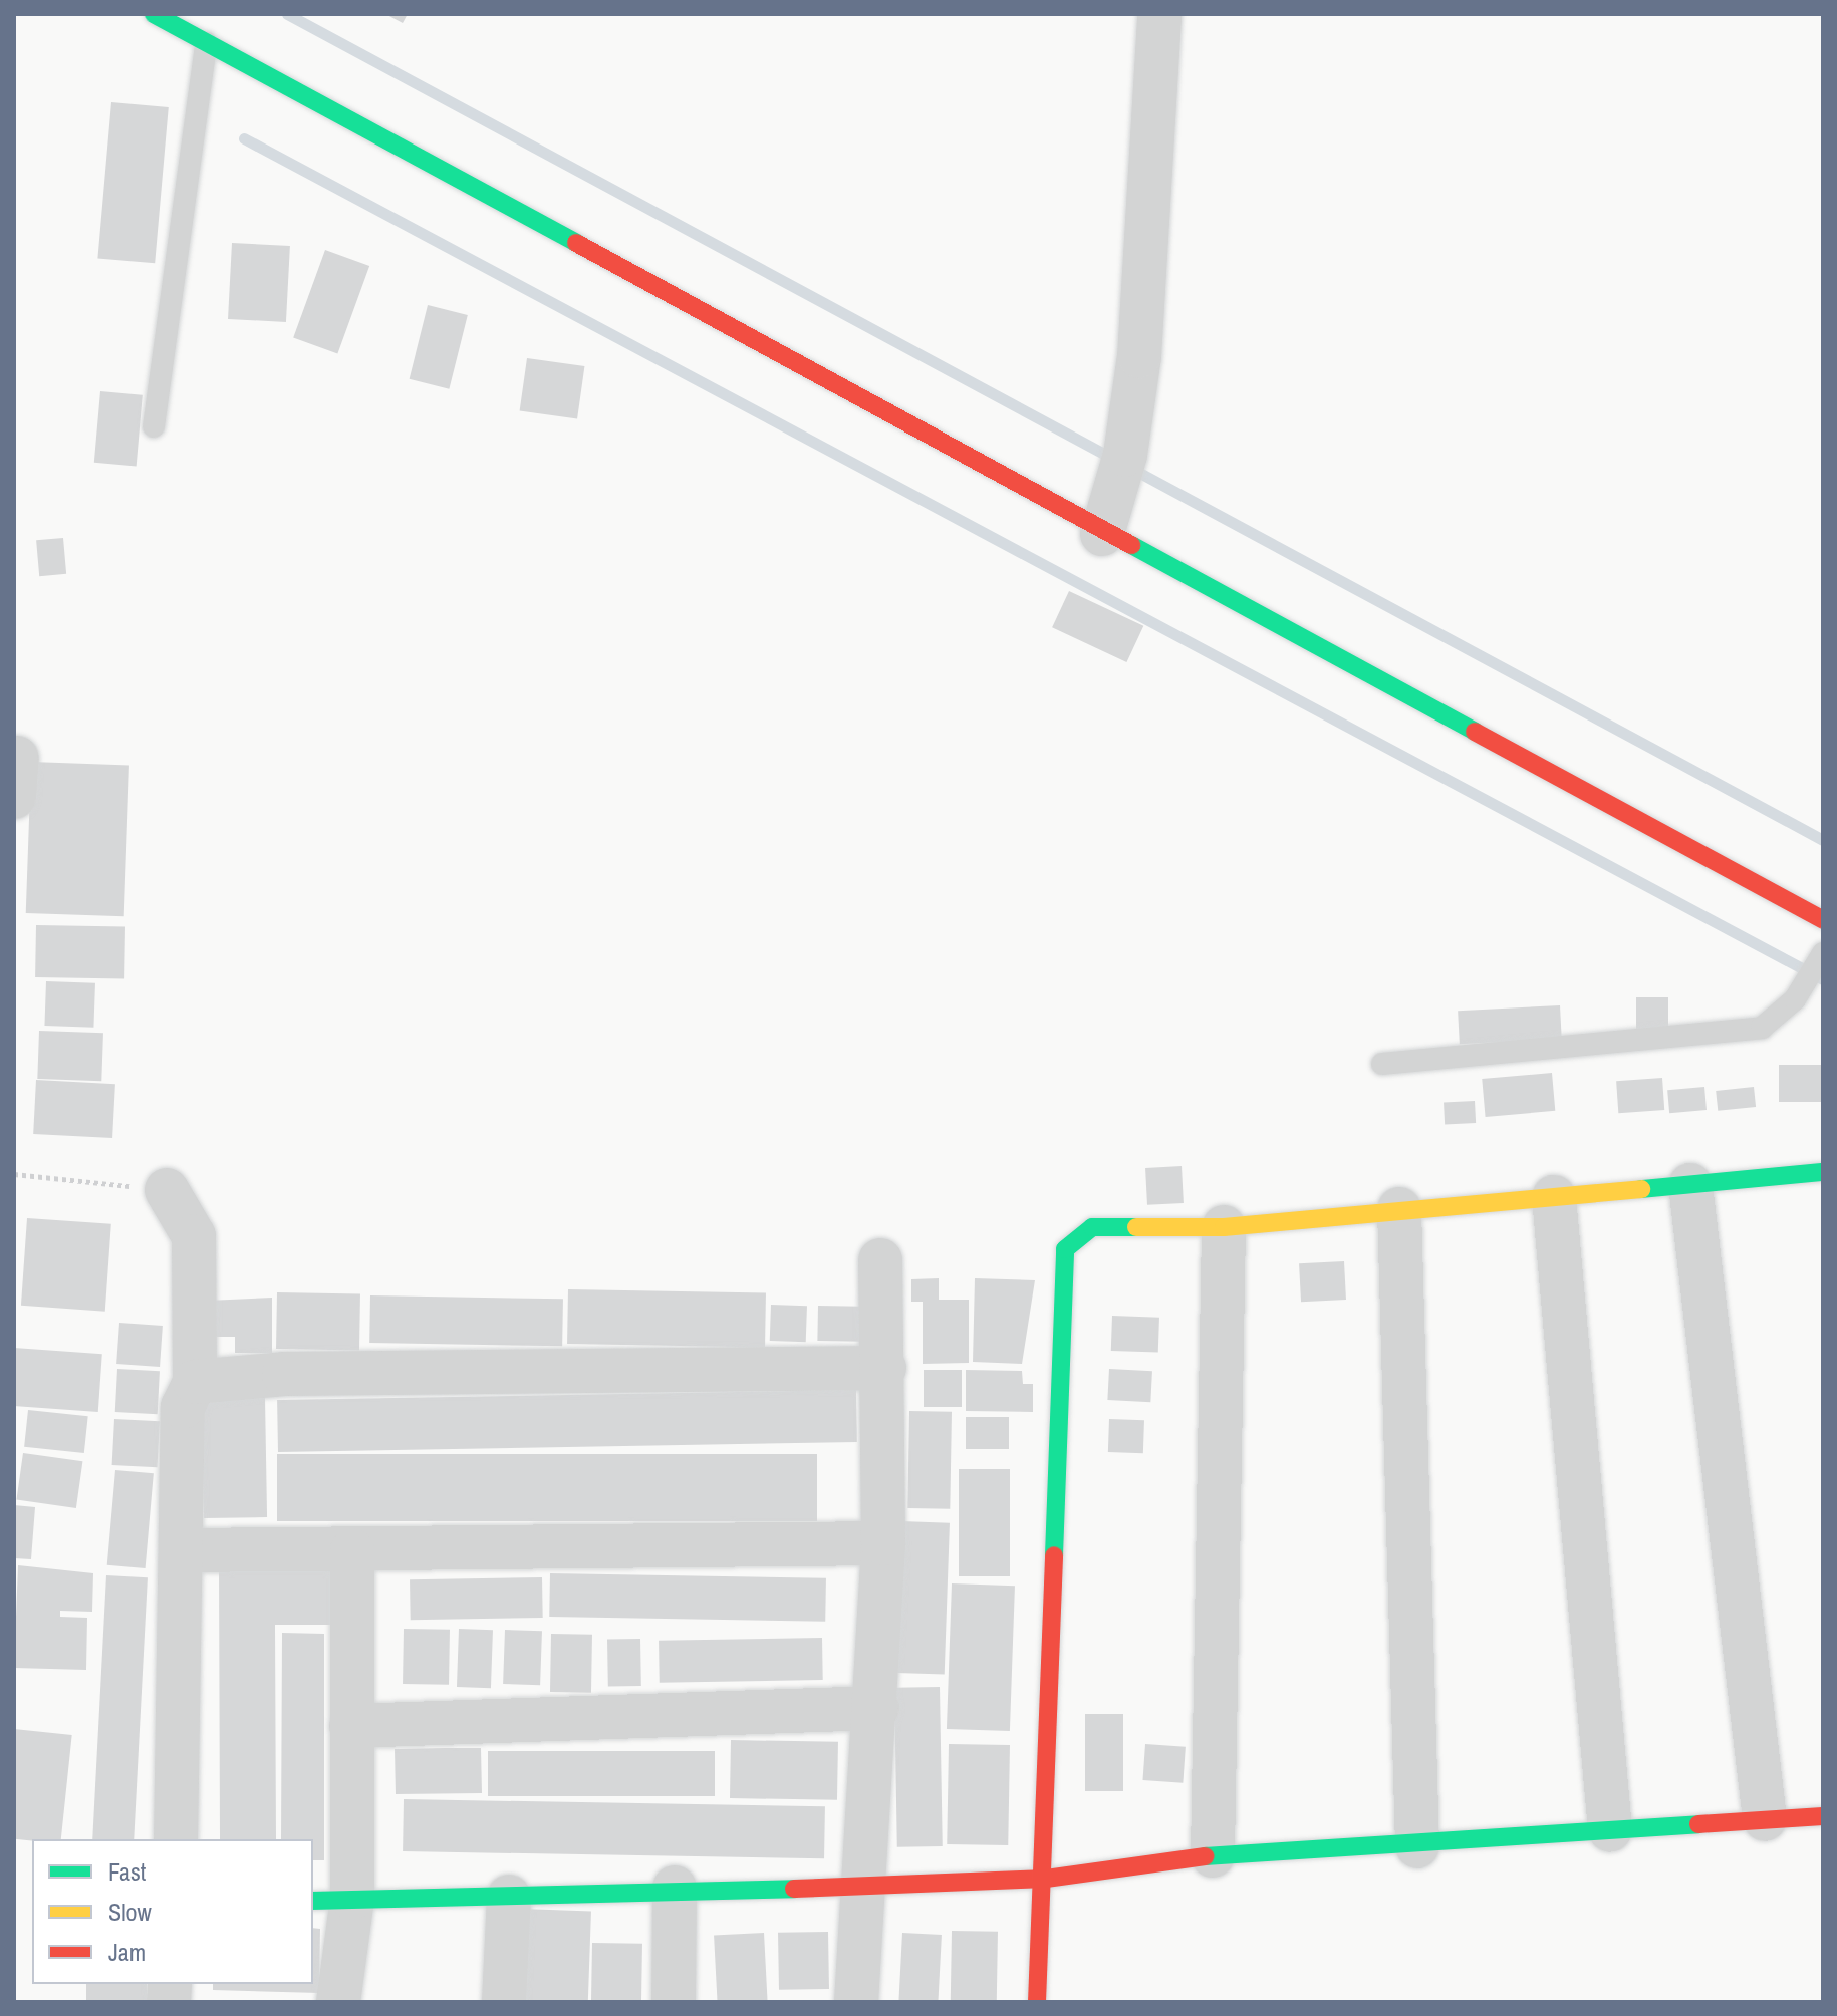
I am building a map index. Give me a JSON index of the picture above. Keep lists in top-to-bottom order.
{
  "legend": ["Fast", "Slow", "Jam"]
}
